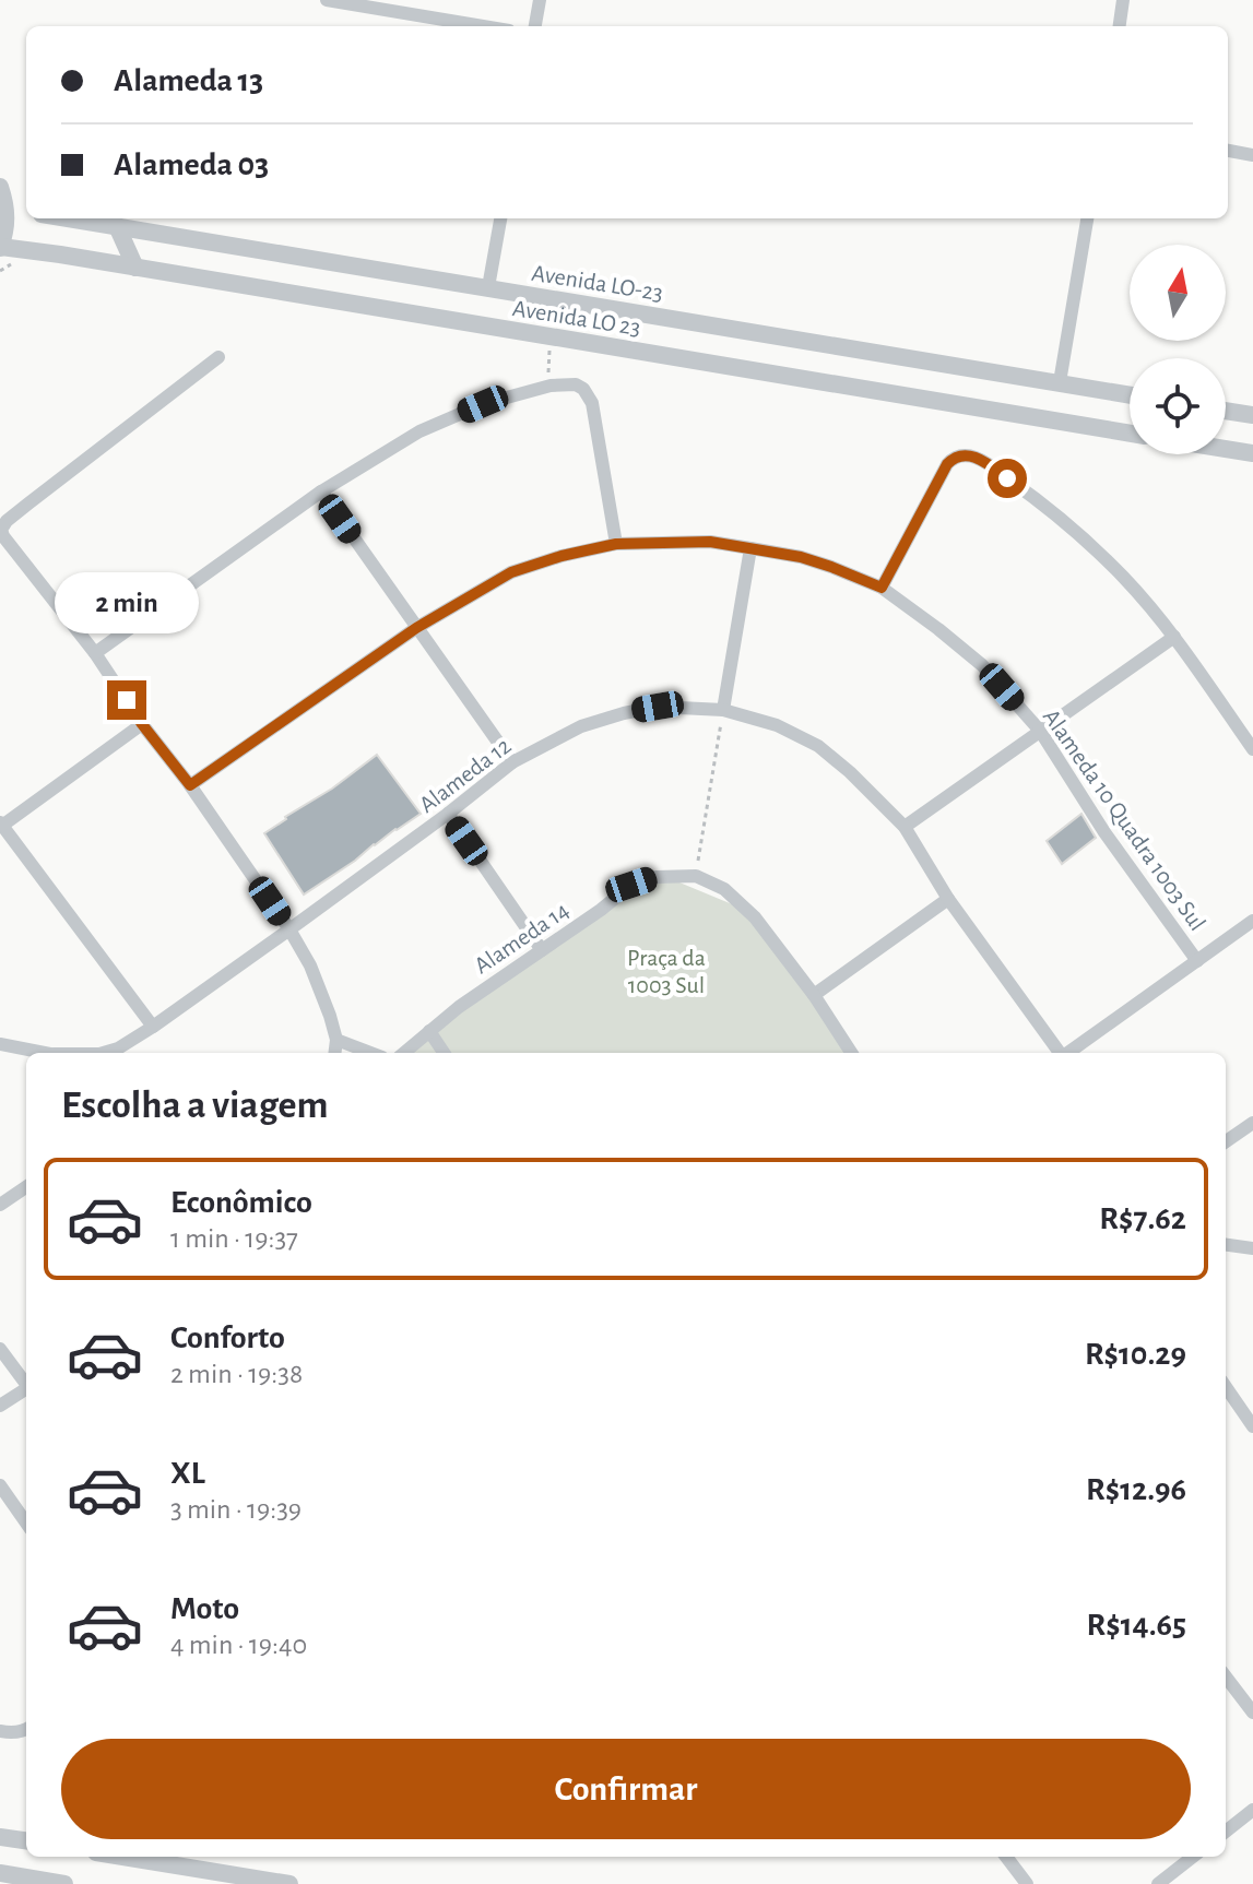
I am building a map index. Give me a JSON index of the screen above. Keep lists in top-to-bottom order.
{
  "streets": {
    "street": [
      "Avenida LO-23",
      "Avenida LO 23",
      "Alameda 12",
      "Alameda 10 Quadra 1003 Sul",
      "Alameda 14"
    ]
  },
  "parks": ["Praça da 1003 Sul"],
  "north": "top",
  "page": {
    "banner": ["Alameda 13", "Alameda 03"],
    "bubble": "2 min",
    "heading": "Escolha a viagem",
    "list": [
      {
        "name": "Econômico",
        "note": "1 min · 19:37",
        "value": "R$7.62"
      },
      {
        "name": "Conforto",
        "note": "2 min · 19:38",
        "value": "R$10.29"
      },
      {
        "name": "XL",
        "note": "3 min · 19:39",
        "value": "R$12.96"
      },
      {
        "name": "Moto",
        "note": "4 min · 19:40",
        "value": "R$14.65"
      }
    ],
    "buttons": "Confirmar"
  }
}
